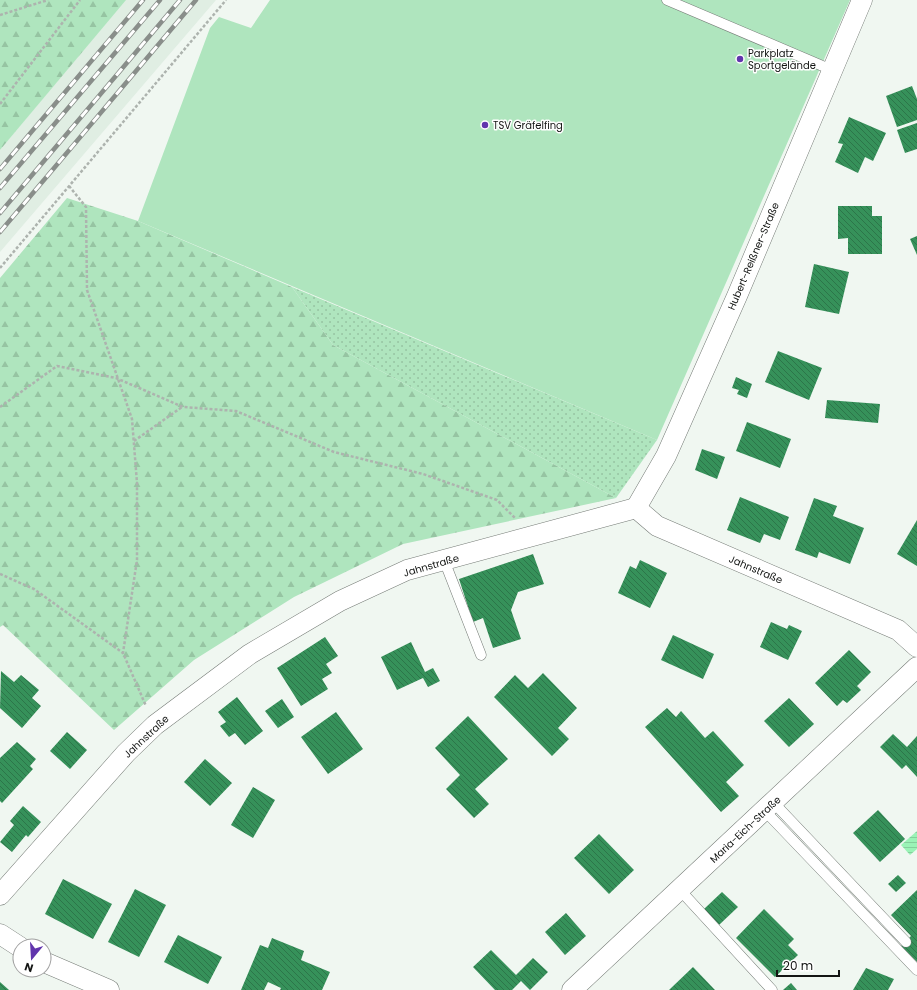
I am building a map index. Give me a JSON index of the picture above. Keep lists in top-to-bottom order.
{
  "streets": {
    "street": ["Hubert-Reißner-Straße", "Jahnstraße", "Maria-Eich-Straße"]
  },
  "crossings": [
    ["Hubert-Reißner-Straße", "Jahnstraße"]
  ],
  "places": ["Parkplatz Sportgelände", "TSV Gräfelfing"],
  "scale_bar": "20 m",
  "north": "bottom"
}
